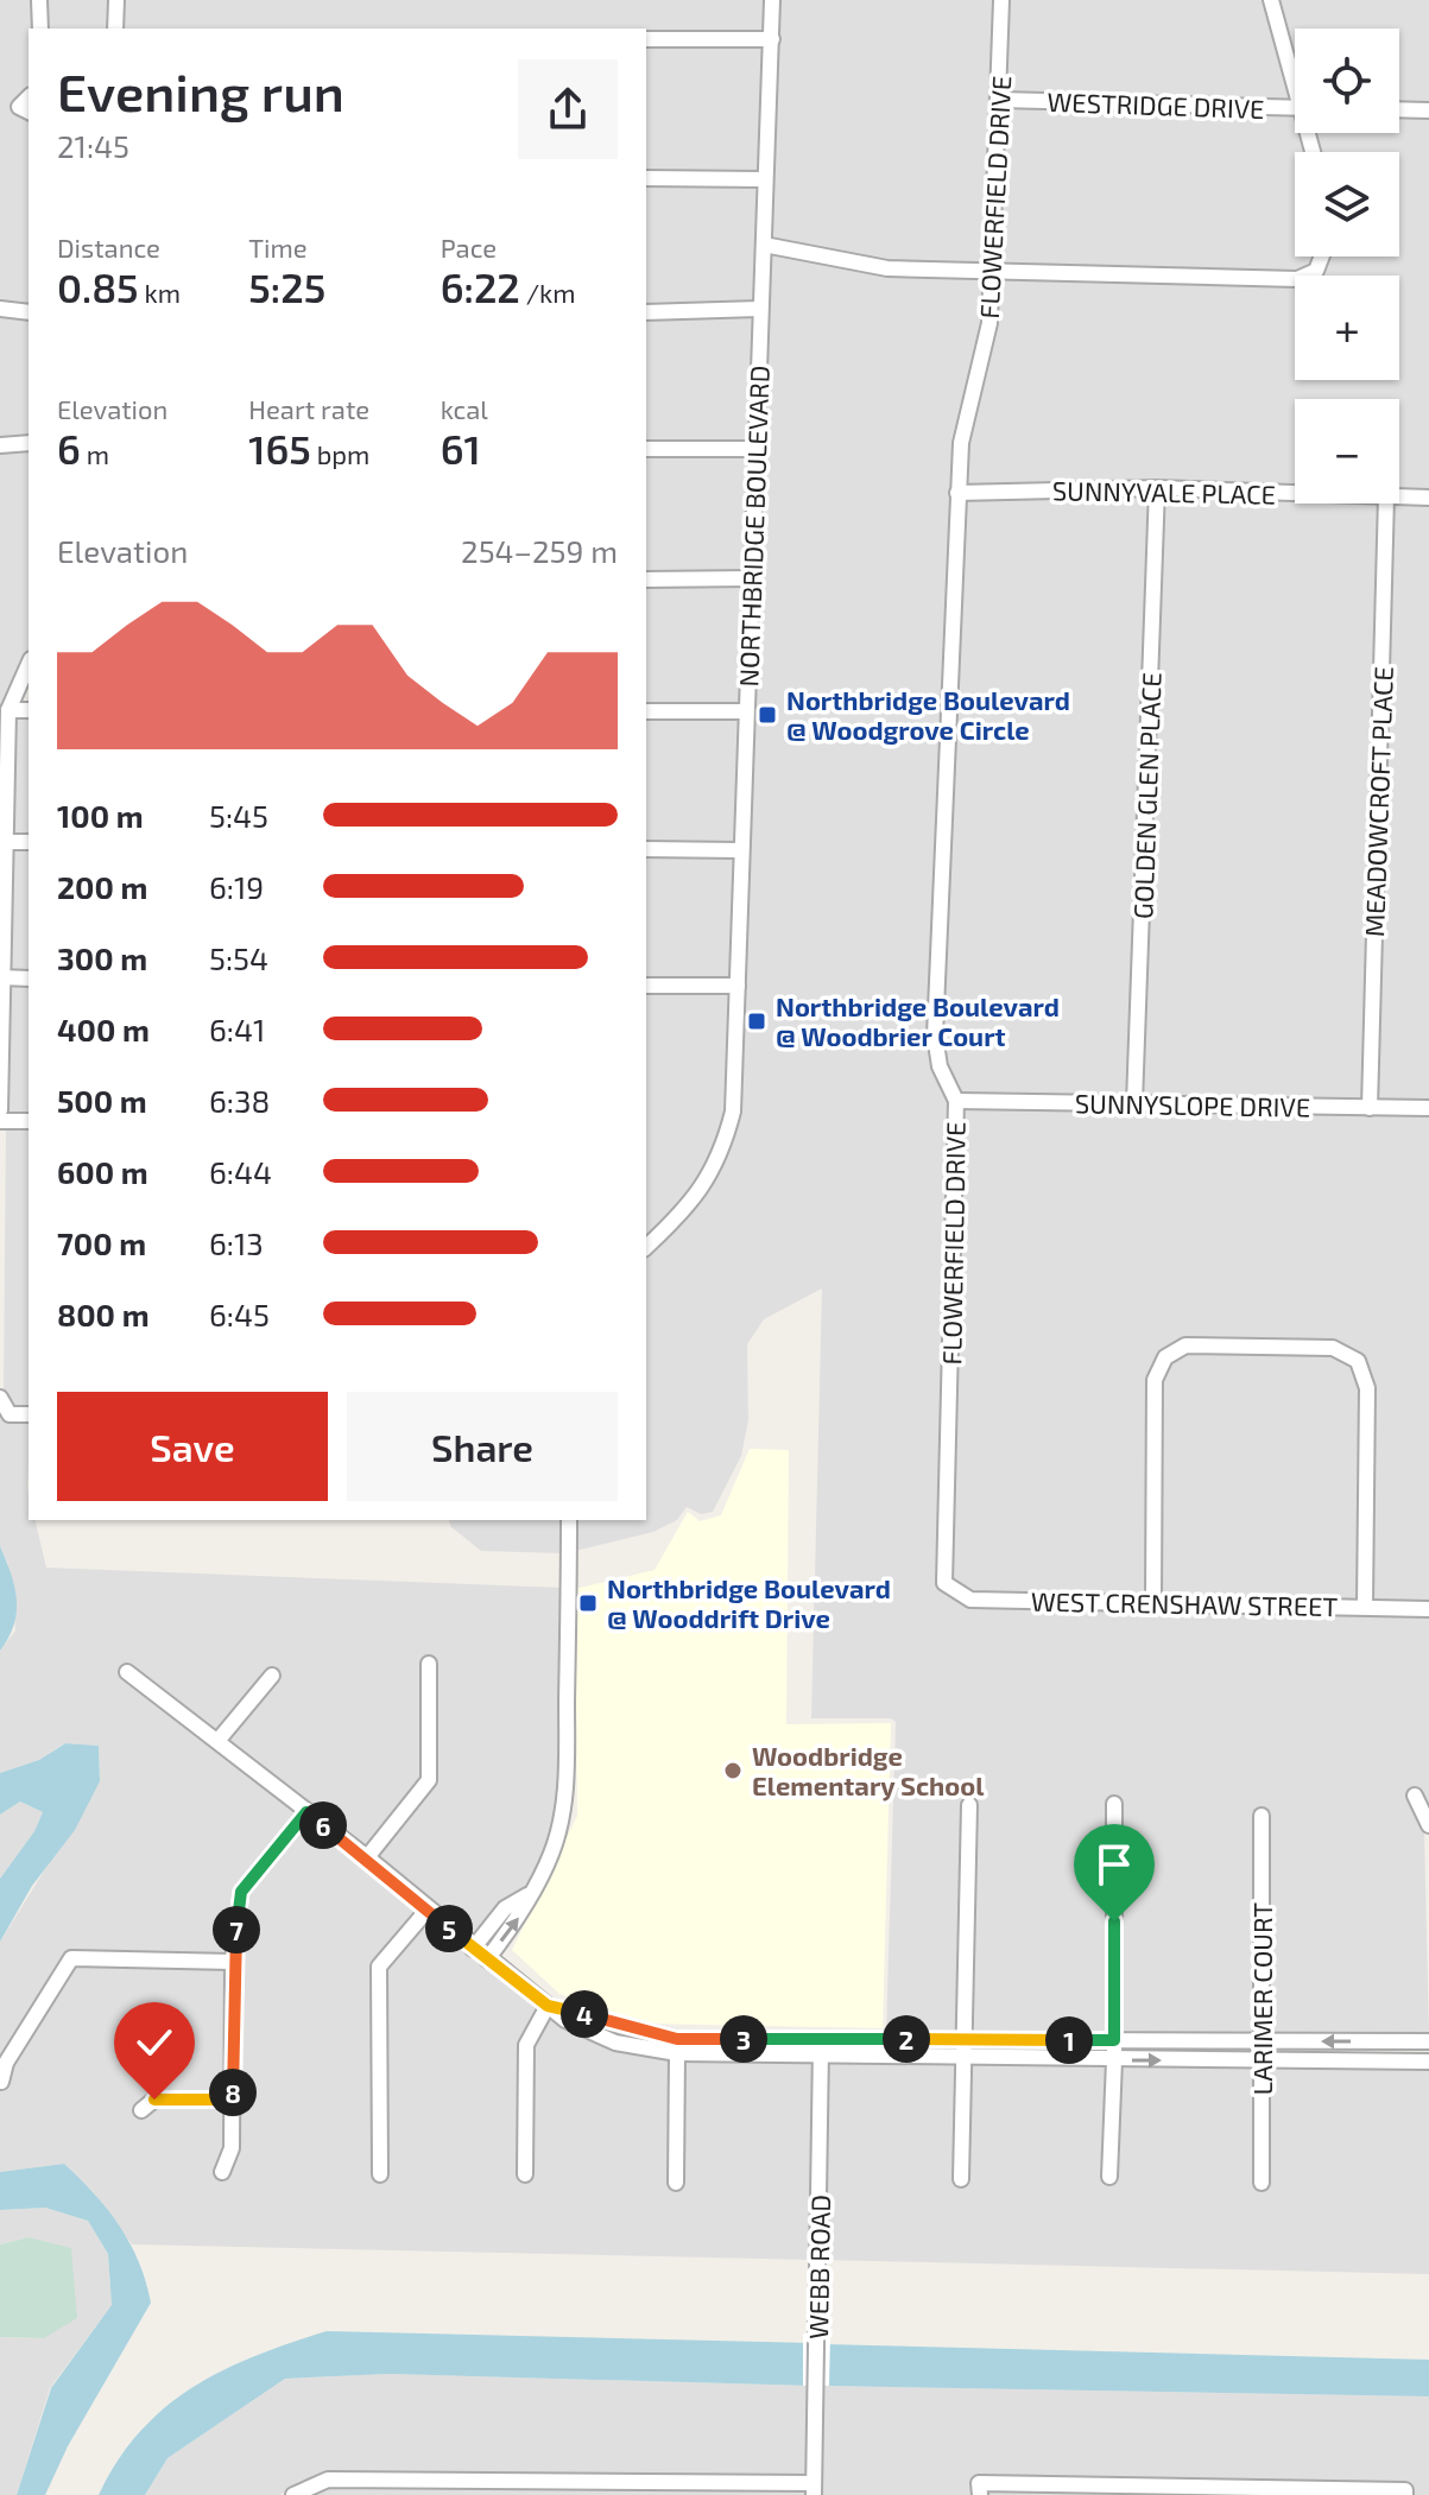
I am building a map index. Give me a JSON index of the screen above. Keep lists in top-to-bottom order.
{
  "streets": {
    "street": [
      "WESTRIDGE DRIVE",
      "FLOWERFIELD DRIVE",
      "SUNNYVALE PLACE",
      "NORTHBRIDGE BOULEVARD",
      "GOLDEN GLEN PLACE",
      "MEADOWCROFT PLACE",
      "SUNNYSLOPE DRIVE",
      "WEST CRENSHAW STREET",
      "LARIMER COURT",
      "WEBB ROAD"
    ]
  },
  "crossings": [
    ["WESTRIDGE DRIVE", "FLOWERFIELD DRIVE"],
    ["FLOWERFIELD DRIVE", "SUNNYVALE PLACE"],
    ["FLOWERFIELD DRIVE", "SUNNYSLOPE DRIVE"],
    ["FLOWERFIELD DRIVE", "WEST CRENSHAW STREET"],
    ["SUNNYVALE PLACE", "GOLDEN GLEN PLACE"],
    ["GOLDEN GLEN PLACE", "SUNNYSLOPE DRIVE"],
    ["MEADOWCROFT PLACE", "SUNNYSLOPE DRIVE"]
  ],
  "places": {
    "transit": ["Northbridge Boulevard @ Woodgrove Circle", "Northbridge Boulevard @ Woodbrier Court", "Northbridge Boulevard @ Wooddrift Drive"],
    "other": ["Woodbridge Elementary School"]
  },
  "page": {
    "map_buttons": ["+", "−"],
    "heading": ["Evening run", "21:45"],
    "stats": [
      ["Distance", "0.85 km"],
      ["Time", "5:25"],
      ["Pace", "6:22 /km"],
      ["Elevation", "6 m"],
      ["Heart rate", "165 bpm"],
      ["kcal", "61"]
    ],
    "chart": ["Elevation", "254–259 m"],
    "list": [
      {
        "name": "100 m",
        "note": "5:45"
      },
      {
        "name": "200 m",
        "note": "6:19"
      },
      {
        "name": "300 m",
        "note": "5:54"
      },
      {
        "name": "400 m",
        "note": "6:41"
      },
      {
        "name": "500 m",
        "note": "6:38"
      },
      {
        "name": "600 m",
        "note": "6:44"
      },
      {
        "name": "700 m",
        "note": "6:13"
      },
      {
        "name": "800 m",
        "note": "6:45"
      }
    ],
    "buttons": ["Save", "Share"],
    "pins": [
      "6",
      "5",
      "7",
      "4",
      "2",
      "3",
      "1",
      "8"
    ]
  }
}
